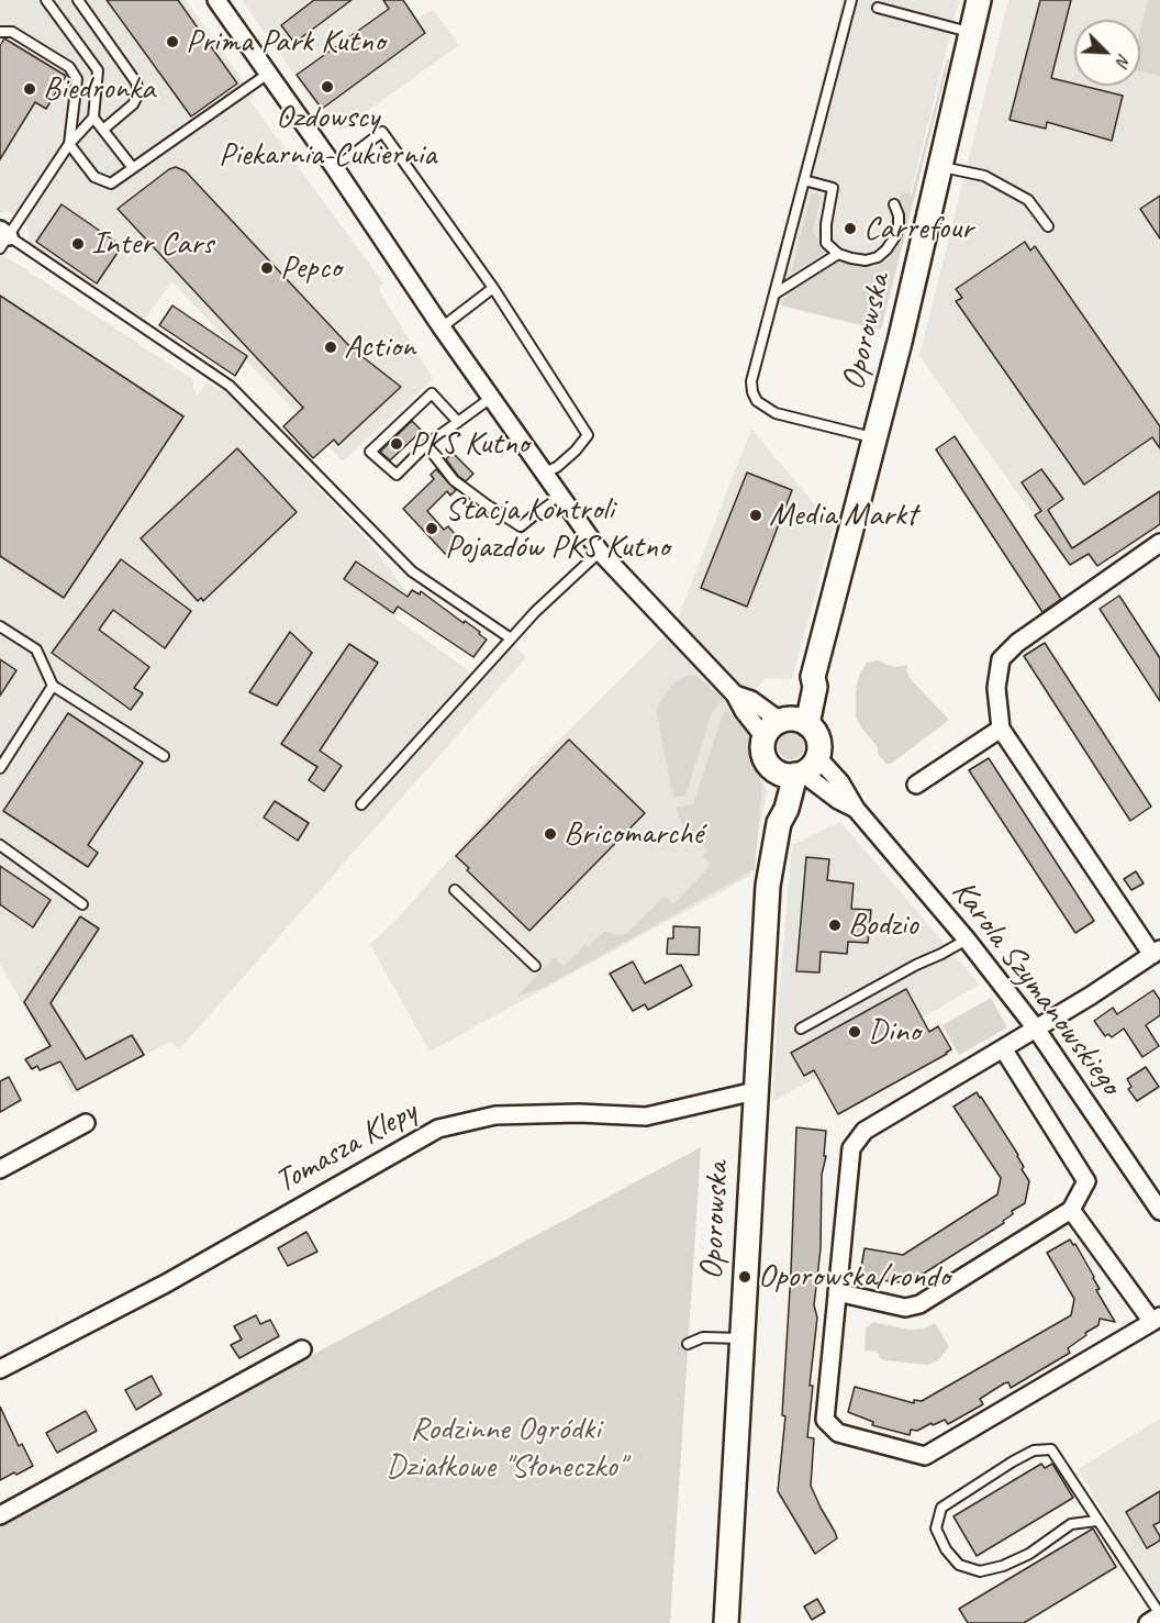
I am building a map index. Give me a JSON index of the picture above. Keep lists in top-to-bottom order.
{
  "streets": {
    "street": ["Oporowska", "Karola Szymanowskiego", "Tomasza Klepy"]
  },
  "crossings": [
    ["Oporowska", "Karola Szymanowskiego"],
    ["Oporowska", "Tomasza Klepy"]
  ],
  "parks": ["Rodzinne Ogródki Działkowe \"Słoneczko\""],
  "places": [
    "Prima Park Kutno",
    "Ozdowscy Piekarnia-Cukiernia",
    "Biedronka",
    "Carrefour",
    "Inter Cars",
    "Pepco",
    "Action",
    "PKS Kutno",
    "Media Markt",
    "Stacja Kontroli Pojazdów PKS Kutno",
    "Bricomarché",
    "Bodzio",
    "Dino",
    "Oporowska/rondo"
  ],
  "north": "bottom right"
}
